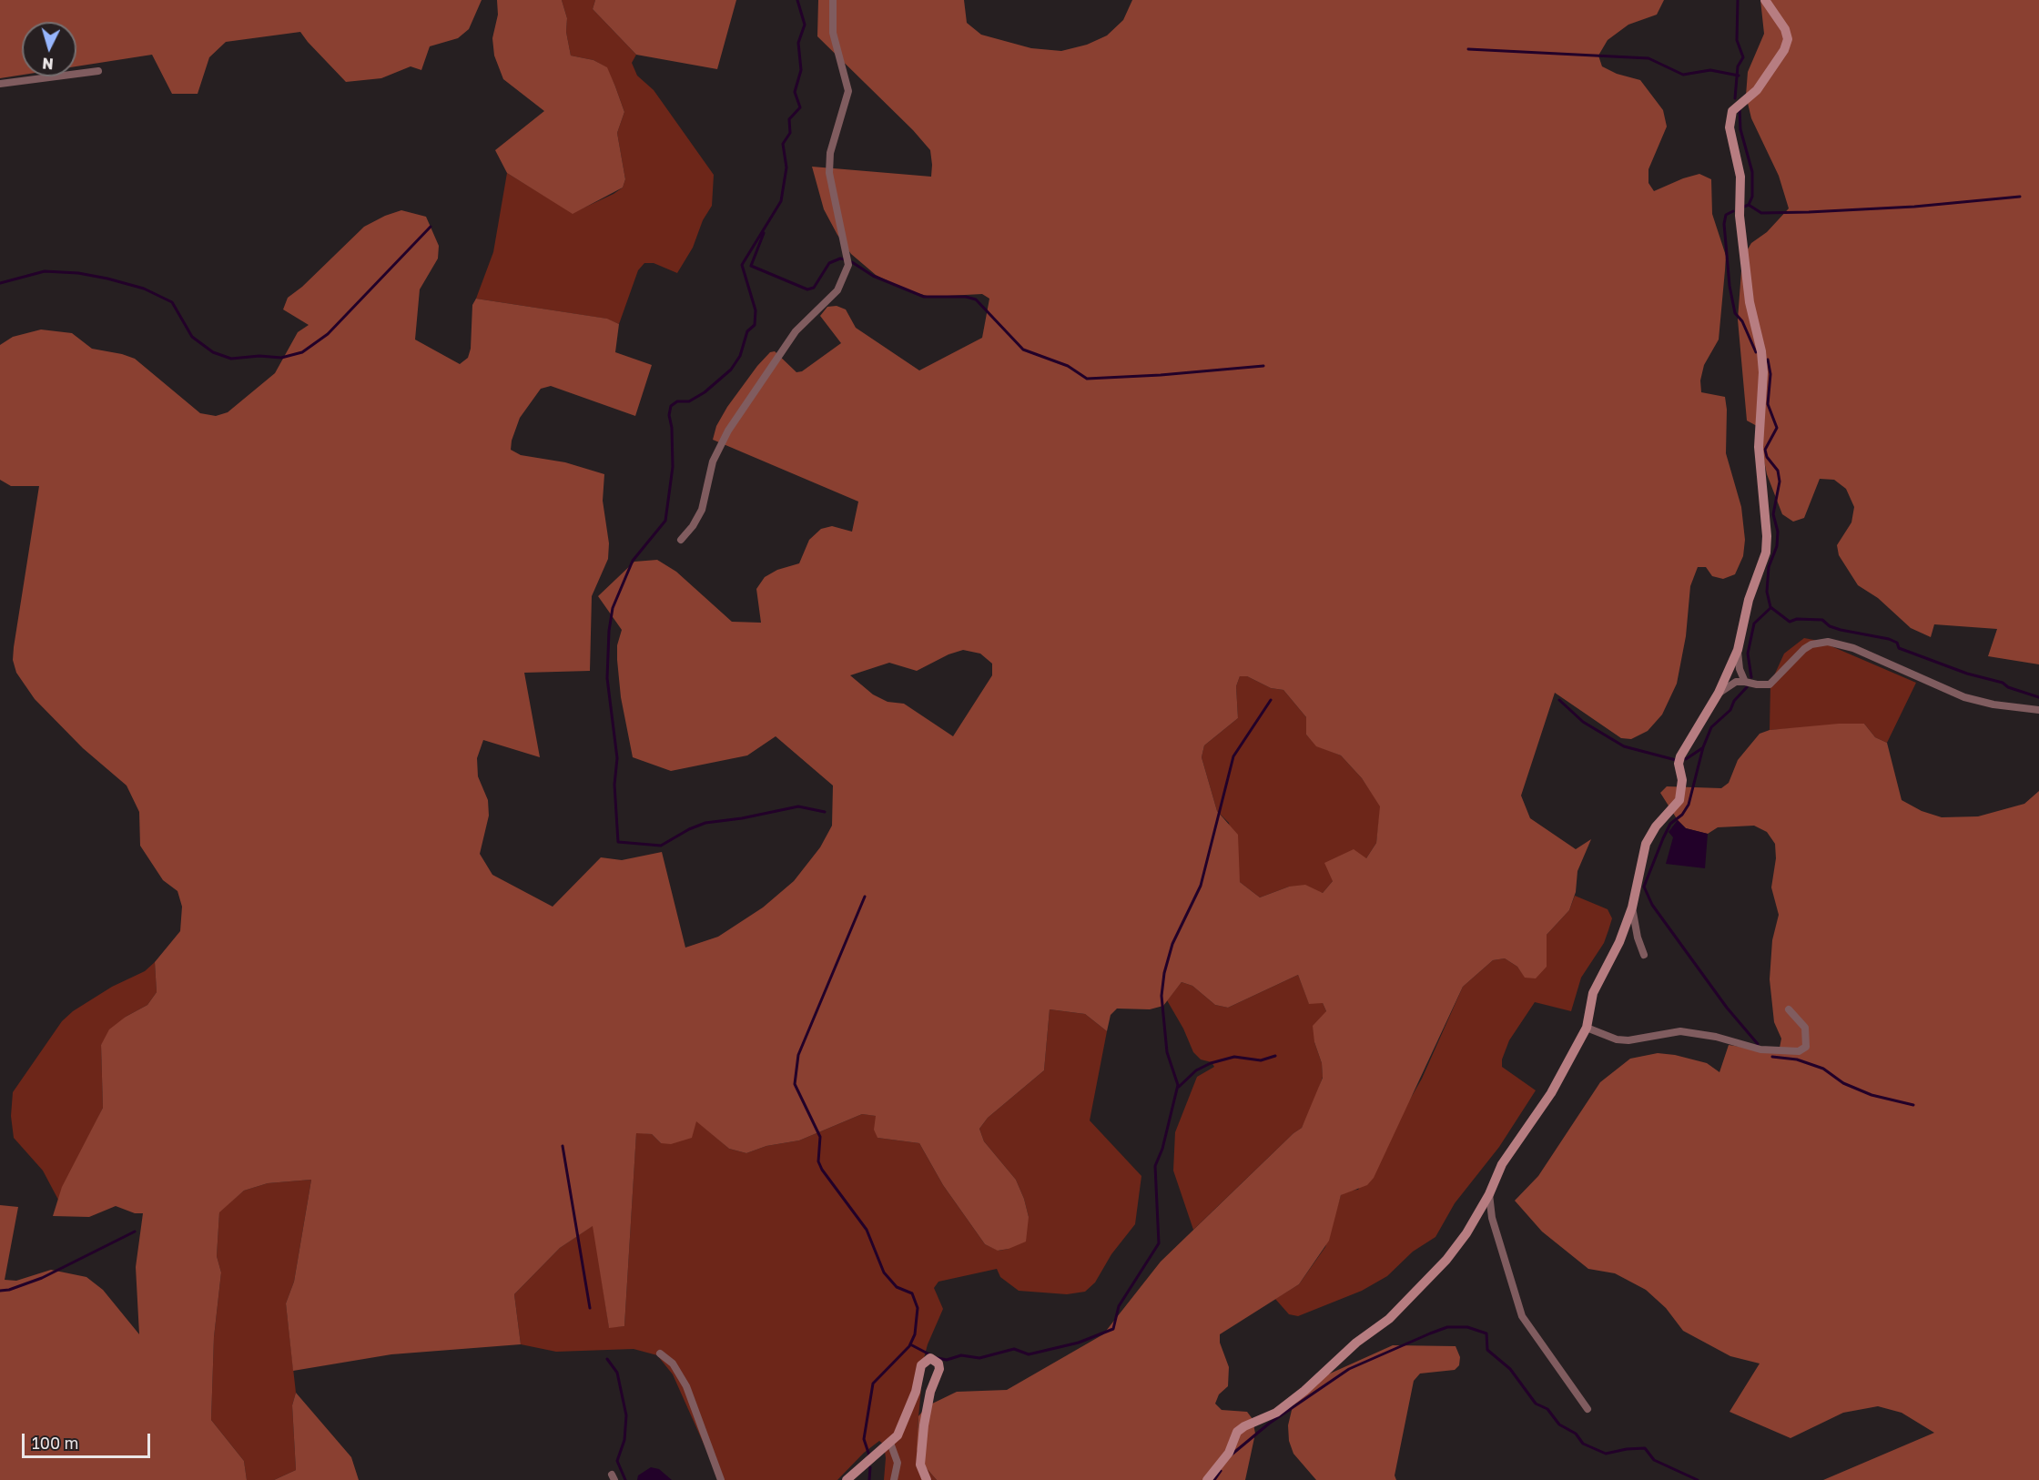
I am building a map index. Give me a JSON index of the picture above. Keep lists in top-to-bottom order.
{
  "scale_bar": "100 m",
  "north": "bottom"
}
